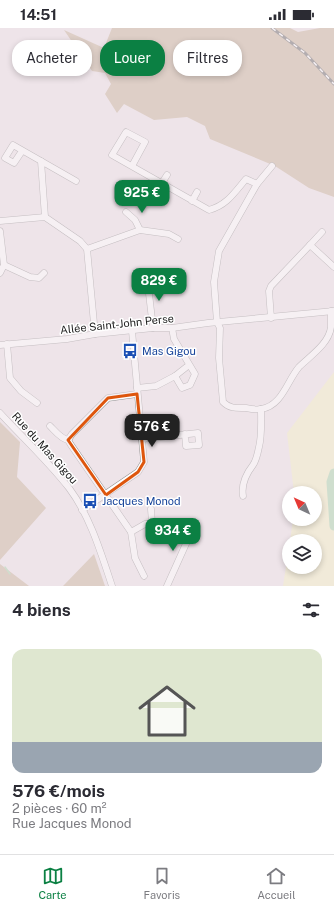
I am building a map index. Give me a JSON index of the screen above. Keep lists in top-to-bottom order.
{
  "streets": {
    "street": ["Allée Saint-John Perse", "Rue du Mas Gigou"]
  },
  "places": {
    "bus stop": ["Mas Gigou", "Jacques Monod"]
  },
  "north": "top left",
  "page": {
    "status": "14:51",
    "chip": ["Acheter", "Louer", "Filtres"],
    "price": [
      "925 €",
      "829 €",
      "576 €",
      "934 €"
    ],
    "heading": "4 biens",
    "list": [
      {
        "name": "576 €/mois",
        "note": "2 pièces · 60 m² · Rue Jacques Monod"
      }
    ],
    "tabs": ["Carte", "Favoris", "Accueil"]
  }
}
